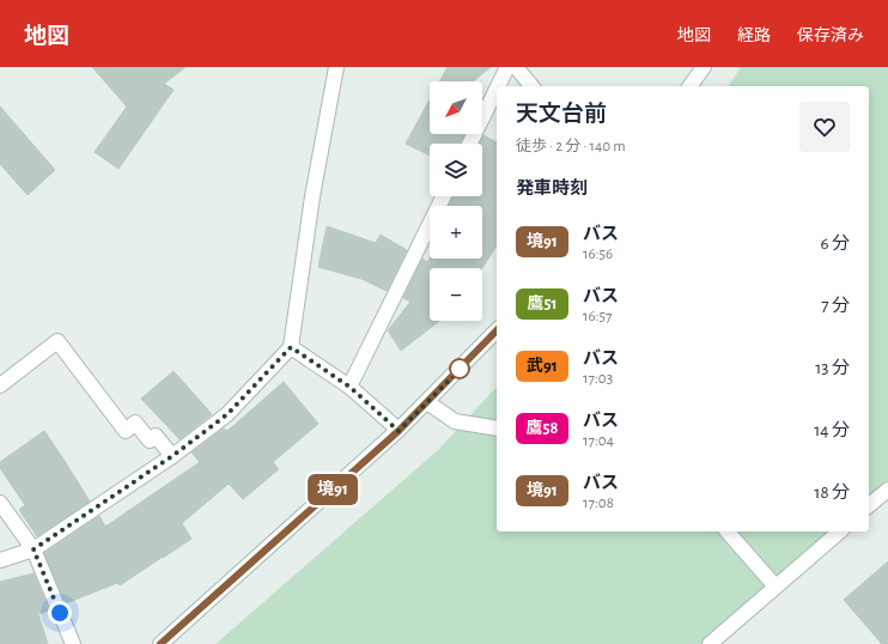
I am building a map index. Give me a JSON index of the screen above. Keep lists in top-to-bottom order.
{
  "lines": ["bus line 境91"],
  "north": "bottom left",
  "page": {
    "header": "地図",
    "nav": ["地図", "経路", "保存済み"],
    "on_map": "境91",
    "map_buttons": ["+", "−"],
    "heading": [
      ["天文台前", "徒歩 · 2 分 · 140 m"],
      "発車時刻"
    ],
    "list": [
      {
        "mark": "境91",
        "name": "バス",
        "note": "16:56",
        "value": "6 分"
      },
      {
        "mark": "鷹51",
        "name": "バス",
        "note": "16:57",
        "value": "7 分"
      },
      {
        "mark": "武91",
        "name": "バス",
        "note": "17:03",
        "value": "13 分"
      },
      {
        "mark": "鷹58",
        "name": "バス",
        "note": "17:04",
        "value": "14 分"
      },
      {
        "mark": "境91",
        "name": "バス",
        "note": "17:08",
        "value": "18 分"
      }
    ]
  }
}
